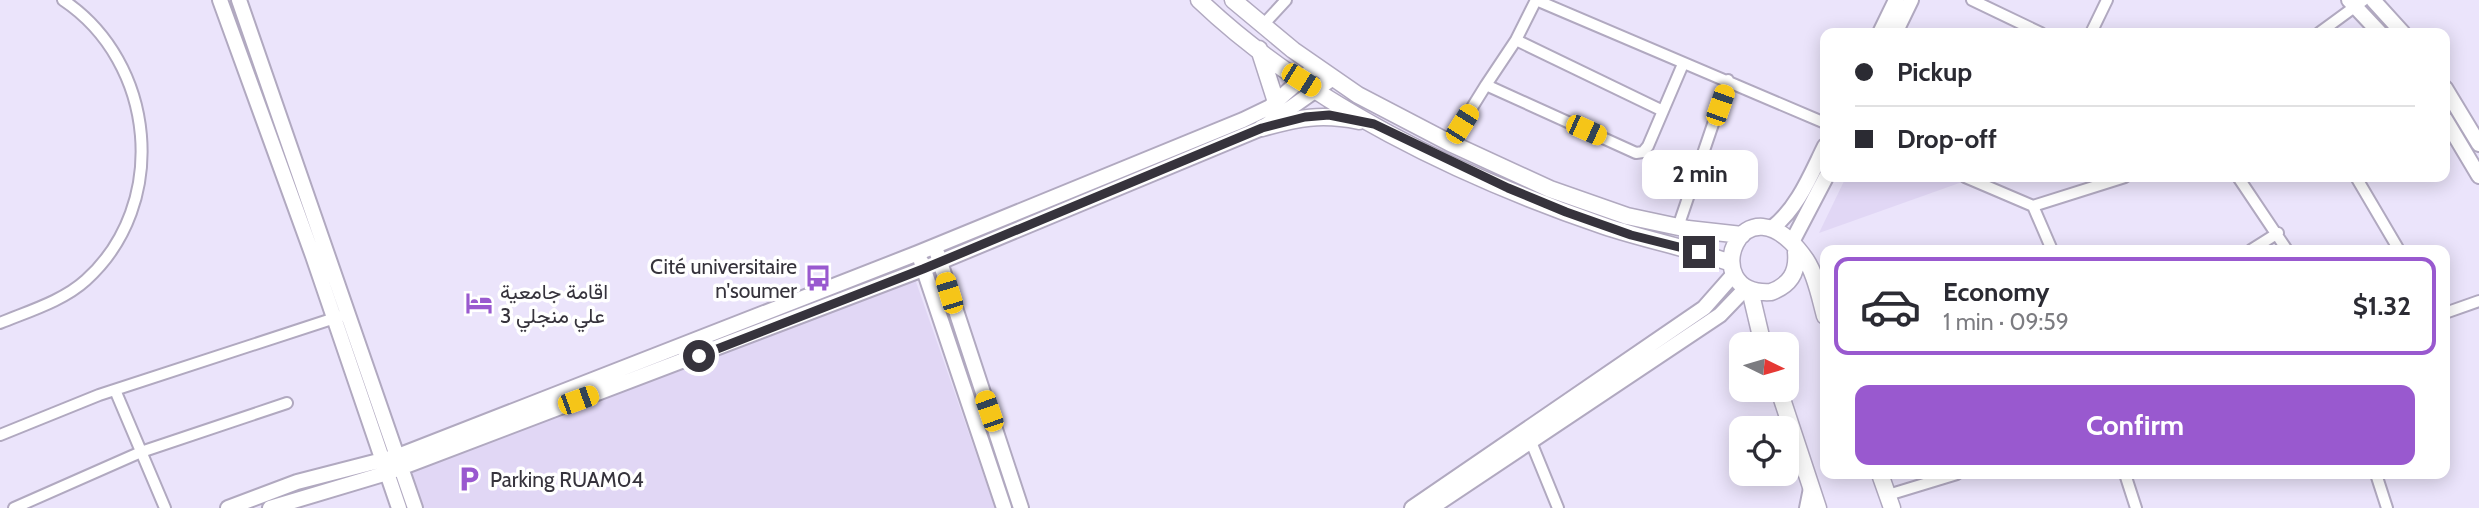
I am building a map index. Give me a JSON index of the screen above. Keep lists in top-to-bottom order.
{
  "places": {
    "bus stop": ["Cité universitaire n'soumer"],
    "hotel": ["اقامة جامعية علي منجلي 3"],
    "parking": ["Parking RUAM04"]
  },
  "north": "right",
  "page": {
    "banner": ["Pickup", "Drop-off"],
    "bubble": "2 min",
    "list": [
      {
        "name": "Economy",
        "note": "1 min · 09:59",
        "value": "$1.32"
      }
    ],
    "buttons": "Confirm"
  }
}
